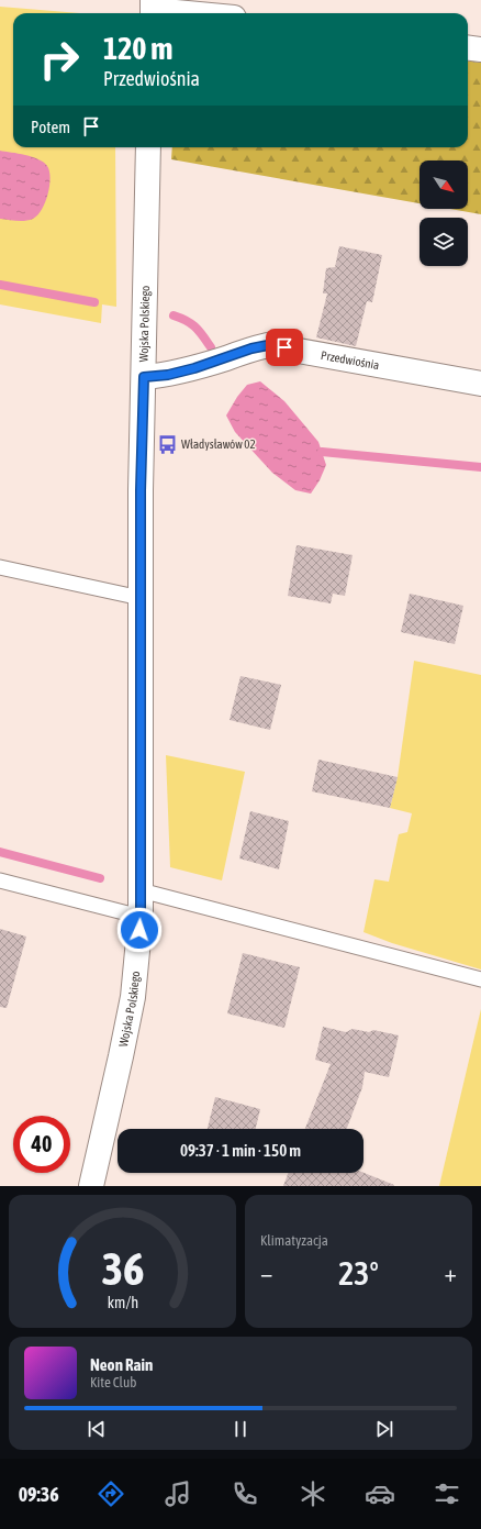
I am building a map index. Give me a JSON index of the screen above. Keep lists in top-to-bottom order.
{
  "streets": {
    "street": ["Wojska Polskiego", "Przedwiośnia"]
  },
  "crossings": [
    ["Wojska Polskiego", "Przedwiośnia"]
  ],
  "places": {
    "bus stop": ["Władysławów 02"]
  },
  "north": "bottom right",
  "page": {
    "turn": ["120 m", "Przedwiośnia"],
    "then": "Potem",
    "limit": "40",
    "trip": "09:37 · 1 min · 150 m",
    "tile": "Klimatyzacja",
    "heat": ["−", "23°", "+"],
    "song": ["Neon Rain", "Kite Club"],
    "tabs": "09:36",
    "gauge": ["36", "km/h"]
  }
}
